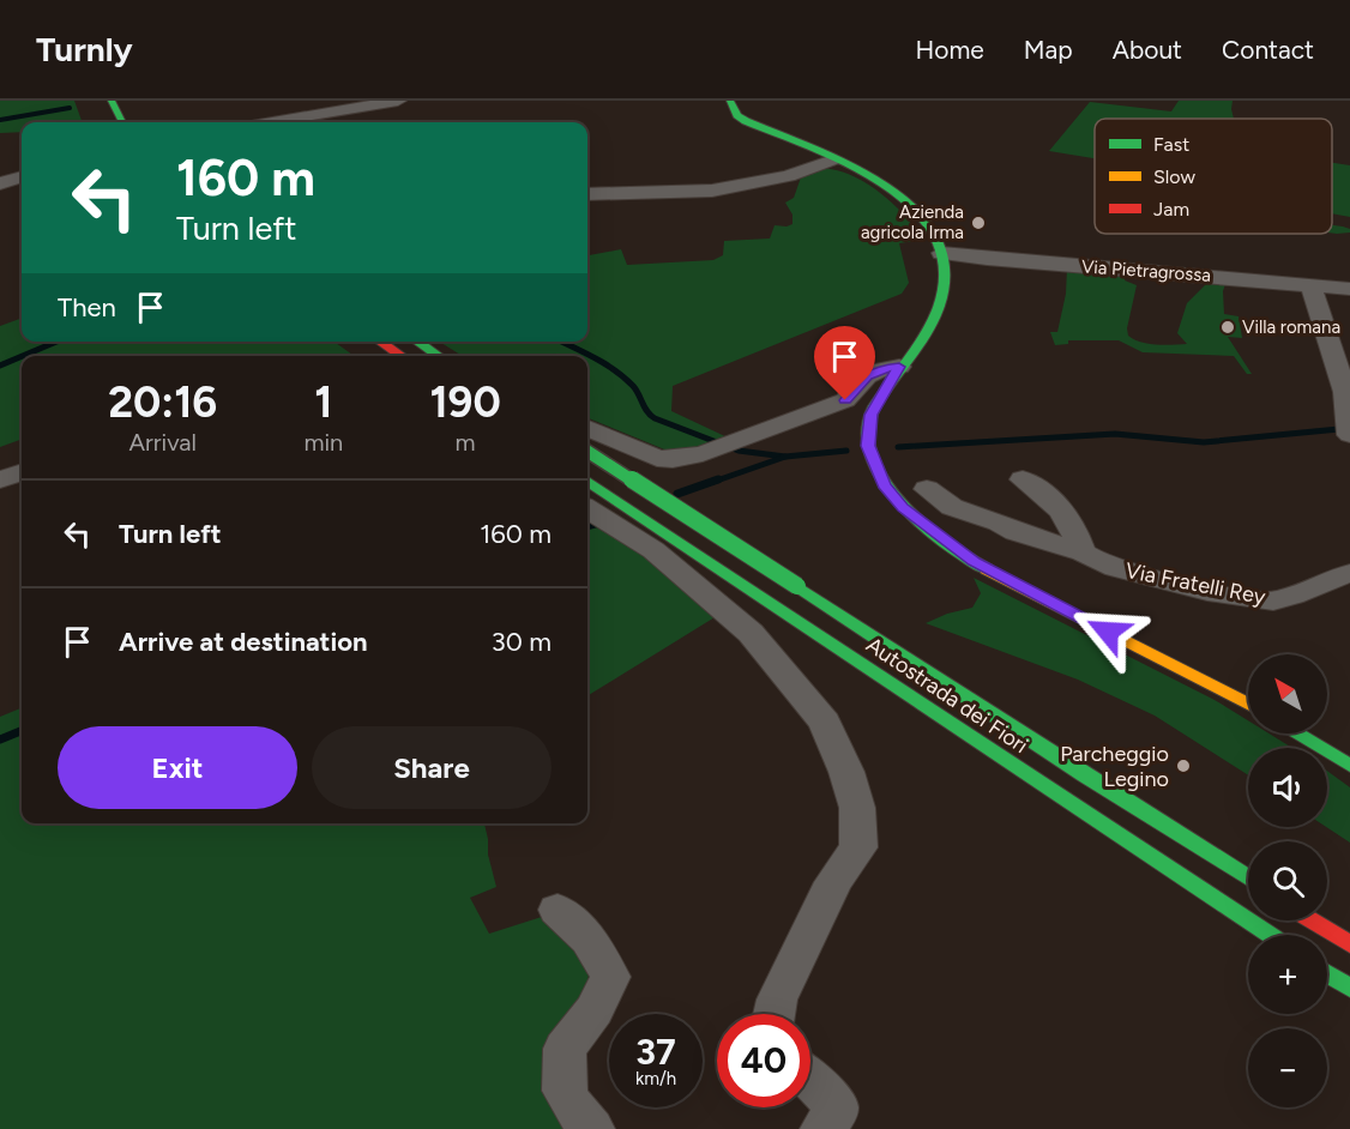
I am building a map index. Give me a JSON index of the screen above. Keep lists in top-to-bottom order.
{
  "streets": {
    "main road": ["Autostrada dei Fiori"],
    "street": ["Via Pietragrossa", "Via Fratelli Rey"]
  },
  "places": ["Azienda agricola Irma", "Villa romana", "Parcheggio Legino"],
  "legend": ["Fast", "Slow", "Jam"],
  "north": "top left",
  "page": {
    "header": "Turnly",
    "nav": [
      "Home",
      "Map",
      "About",
      "Contact"
    ],
    "turn": ["160 m", "Turn left"],
    "then": "Then",
    "eta": [
      "20:16",
      "Arrival",
      "1",
      "min",
      "190",
      "m"
    ],
    "list": [
      {
        "name": "Turn left",
        "value": "160 m"
      },
      {
        "name": "Arrive at destination",
        "value": "30 m"
      }
    ],
    "map_buttons": ["+", "−"],
    "buttons": ["Exit", "Share"],
    "speed": "37 km/h",
    "limit": "40"
  }
}
